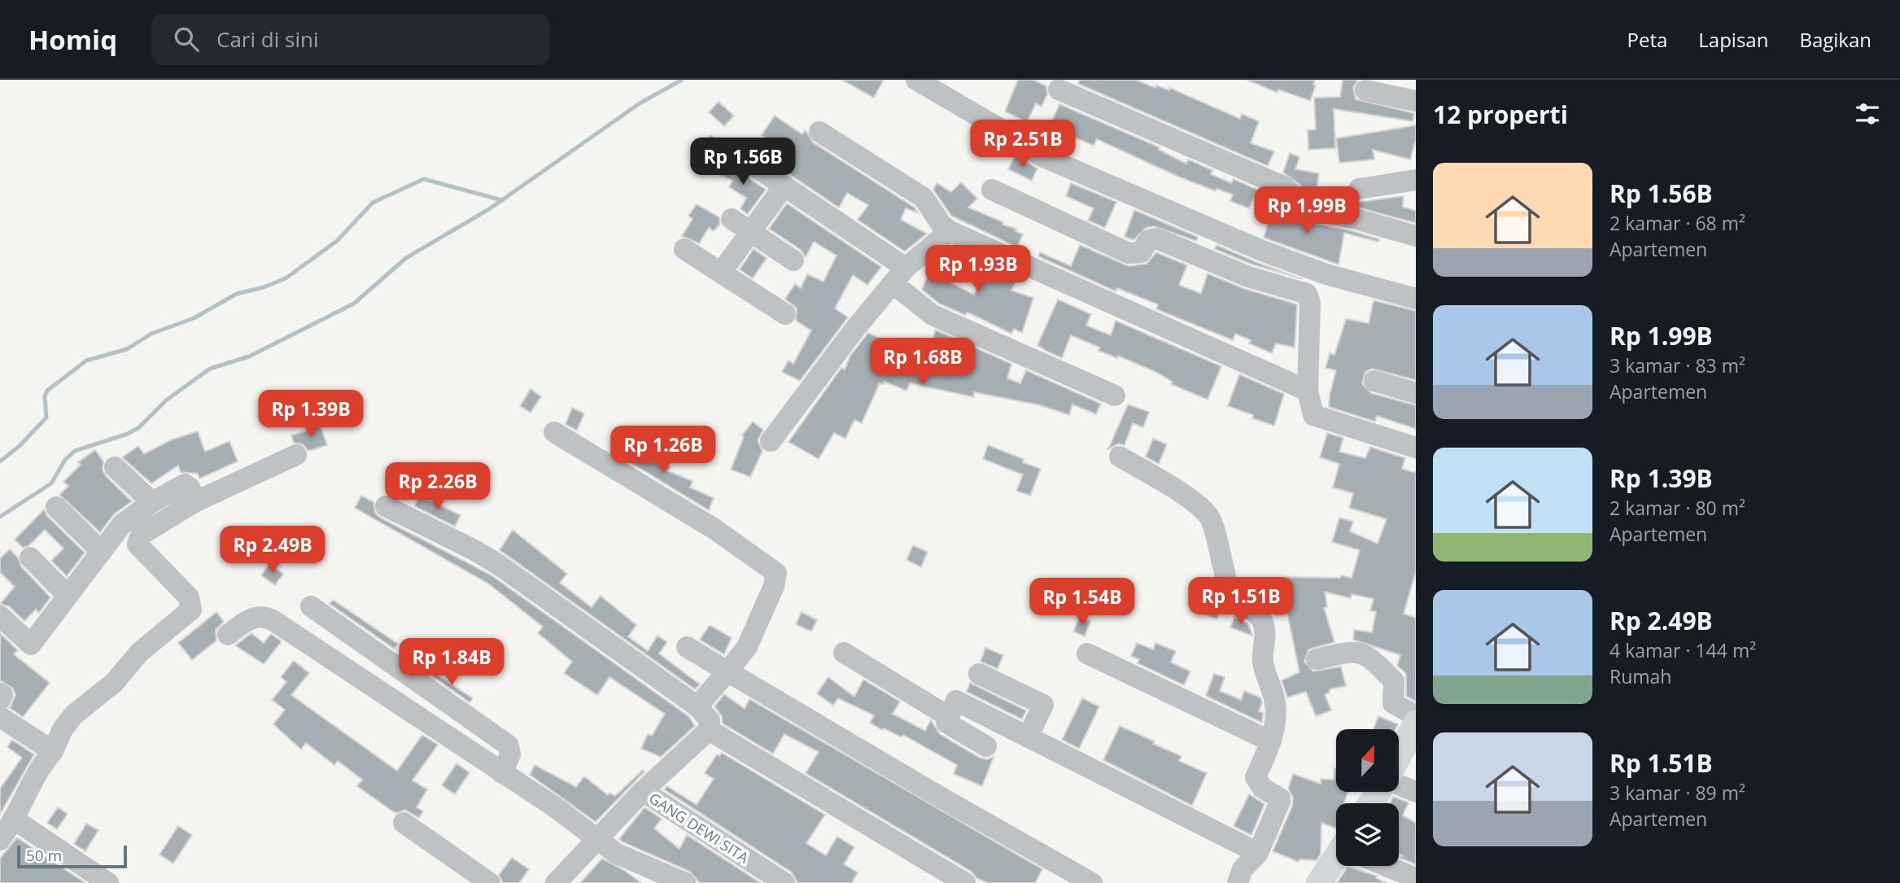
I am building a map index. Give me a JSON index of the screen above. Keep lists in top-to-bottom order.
{
  "streets": {
    "street": ["GANG DEWI SITA"]
  },
  "scale_bar": "50 m",
  "north": "top",
  "page": {
    "header": "Homiq",
    "search": "Cari di sini",
    "nav": ["Peta", "Lapisan", "Bagikan"],
    "heading": "12 properti",
    "price": [
      "Rp 2.51B",
      "Rp 1.56B",
      "Rp 1.99B",
      "Rp 1.93B",
      "Rp 1.68B",
      "Rp 1.39B",
      "Rp 1.26B",
      "Rp 2.26B",
      "Rp 2.49B",
      "Rp 1.51B",
      "Rp 1.54B",
      "Rp 1.84B"
    ],
    "list": [
      {
        "name": "Rp 1.56B",
        "note": "2 kamar · 68 m² · Apartemen"
      },
      {
        "name": "Rp 1.99B",
        "note": "3 kamar · 83 m² · Apartemen"
      },
      {
        "name": "Rp 1.39B",
        "note": "2 kamar · 80 m² · Apartemen"
      },
      {
        "name": "Rp 2.49B",
        "note": "4 kamar · 144 m² · Rumah"
      },
      {
        "name": "Rp 1.51B",
        "note": "3 kamar · 89 m² · Apartemen"
      }
    ],
    "scale": "50 m"
  }
}
